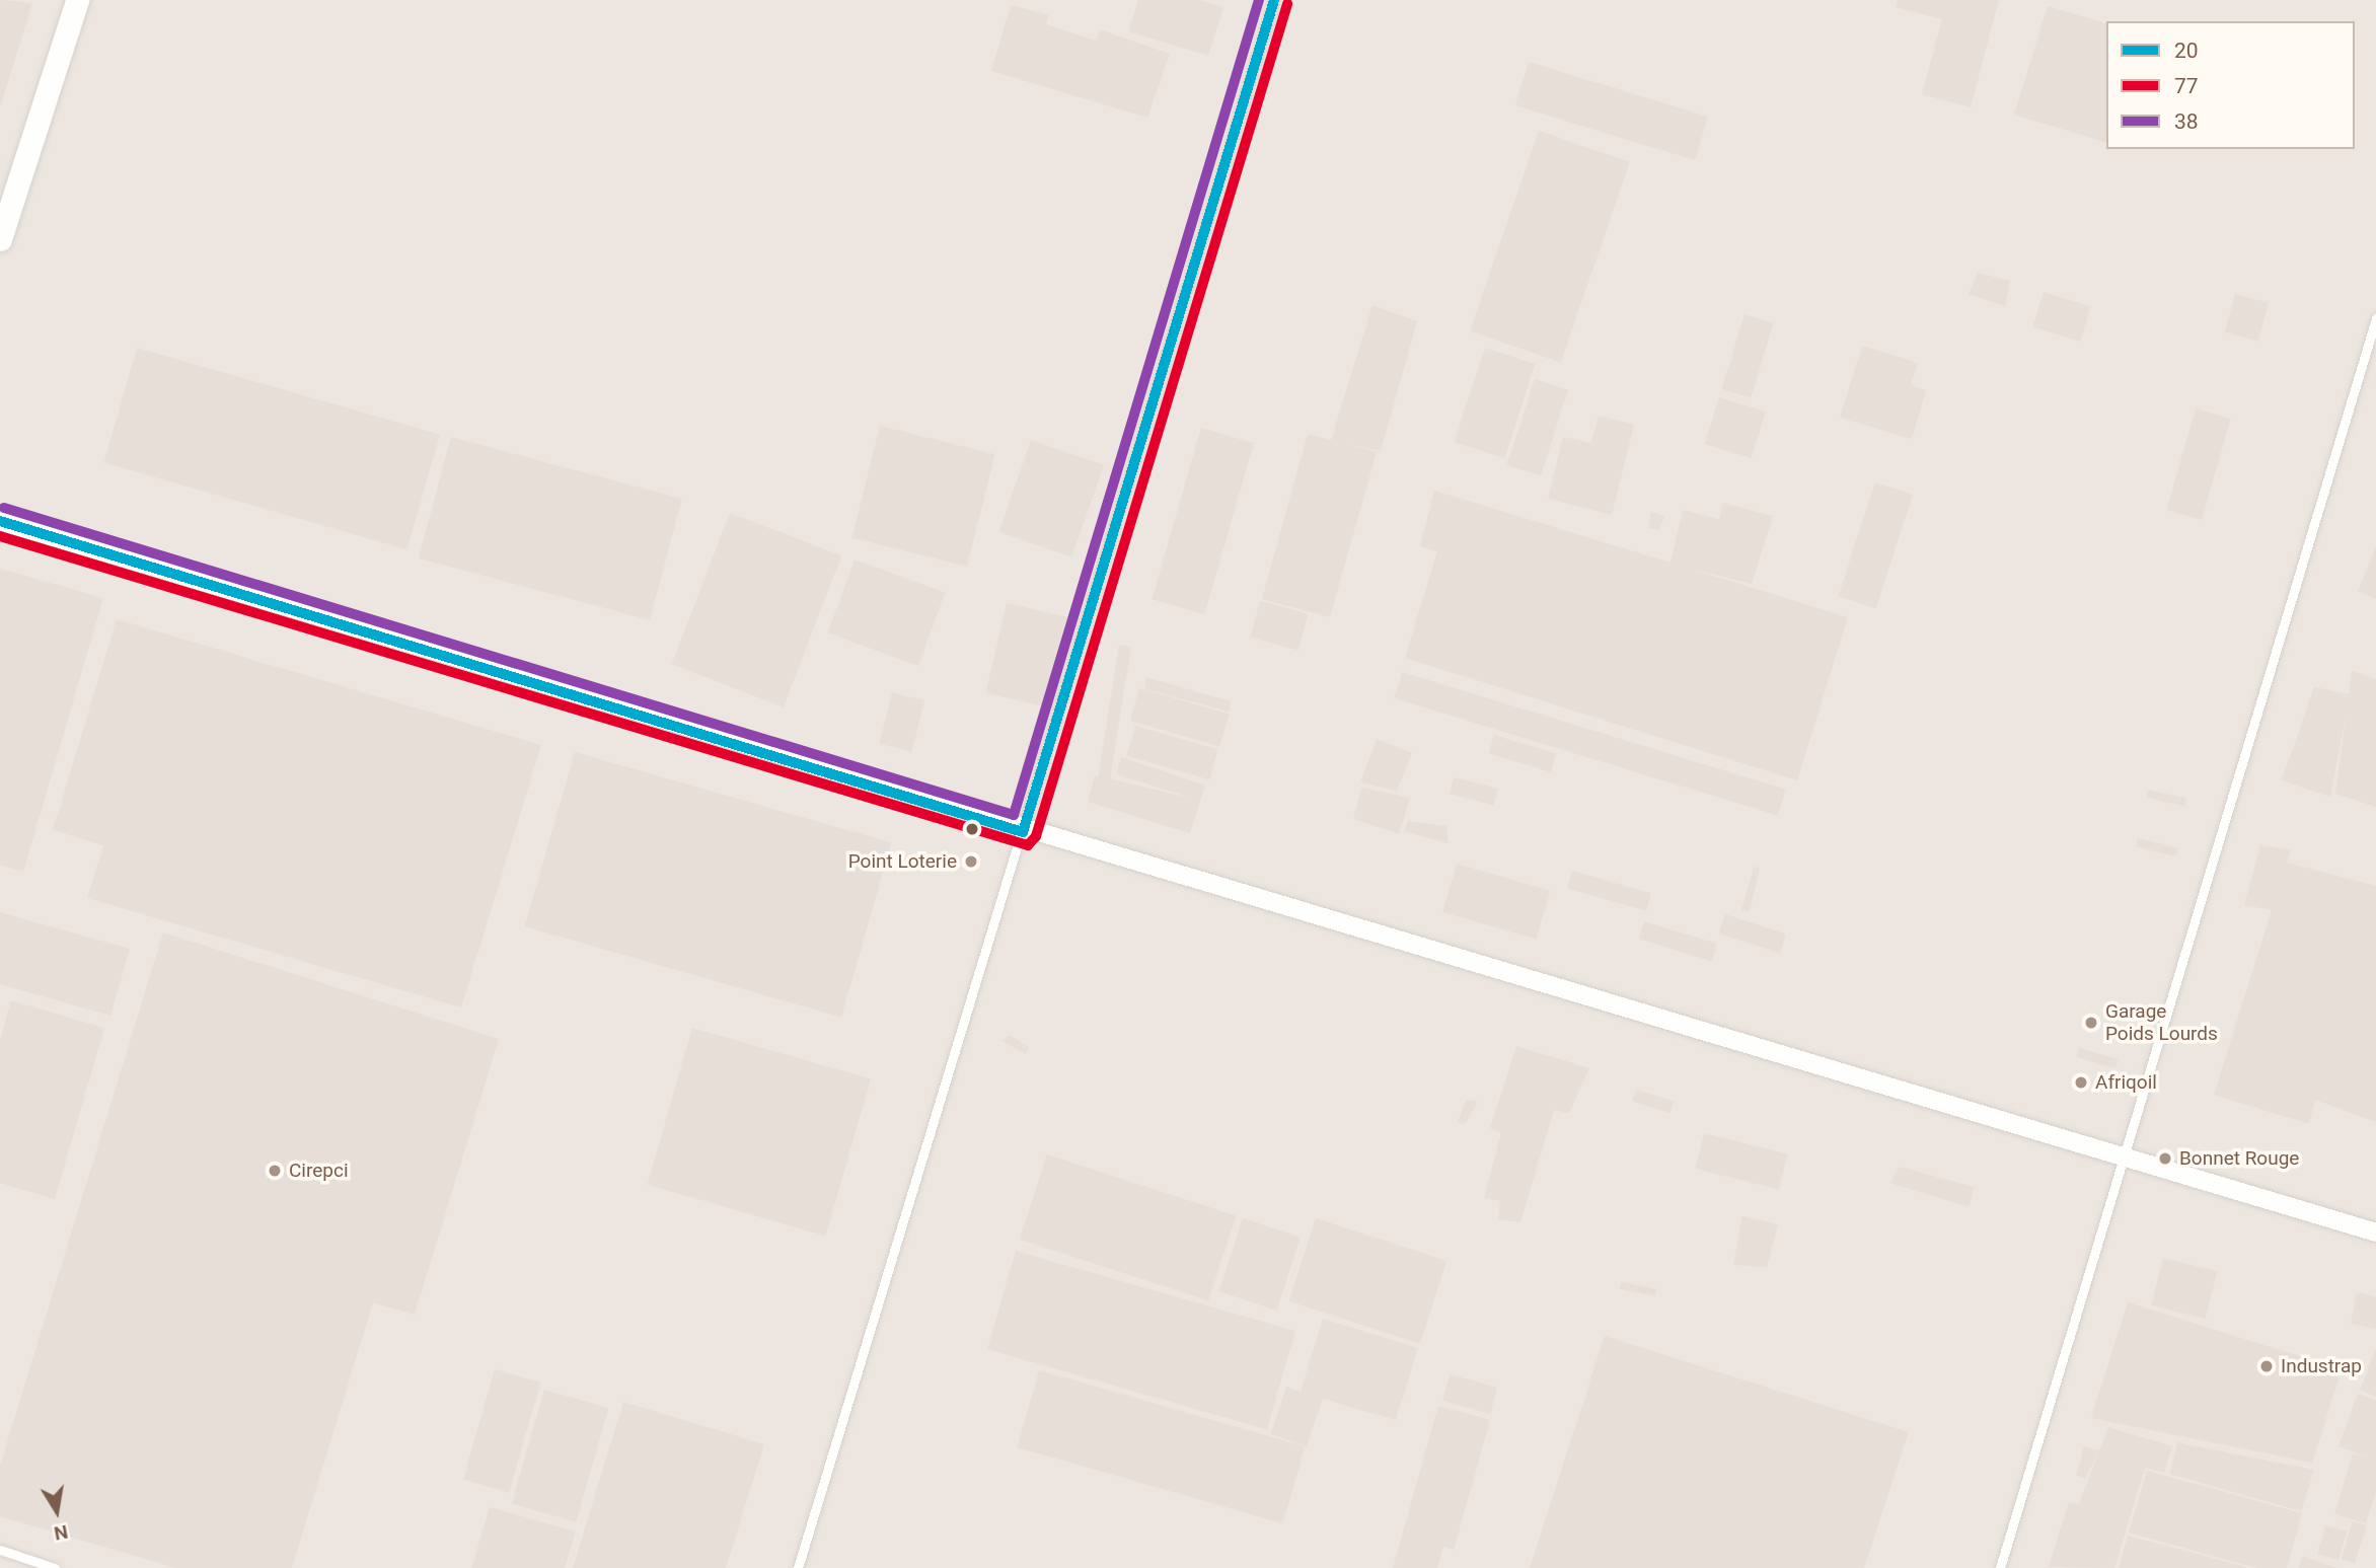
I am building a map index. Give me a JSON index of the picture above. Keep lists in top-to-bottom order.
{
  "places": [
    "Point Loterie",
    "Garage Poids Lourds",
    "Afriqoil",
    "Bonnet Rouge",
    "Cirepci",
    "Industrap"
  ],
  "lines": ["transit line 20", "transit line 38", "transit line 77"],
  "legend": ["20", "77", "38"],
  "north": "bottom"
}
